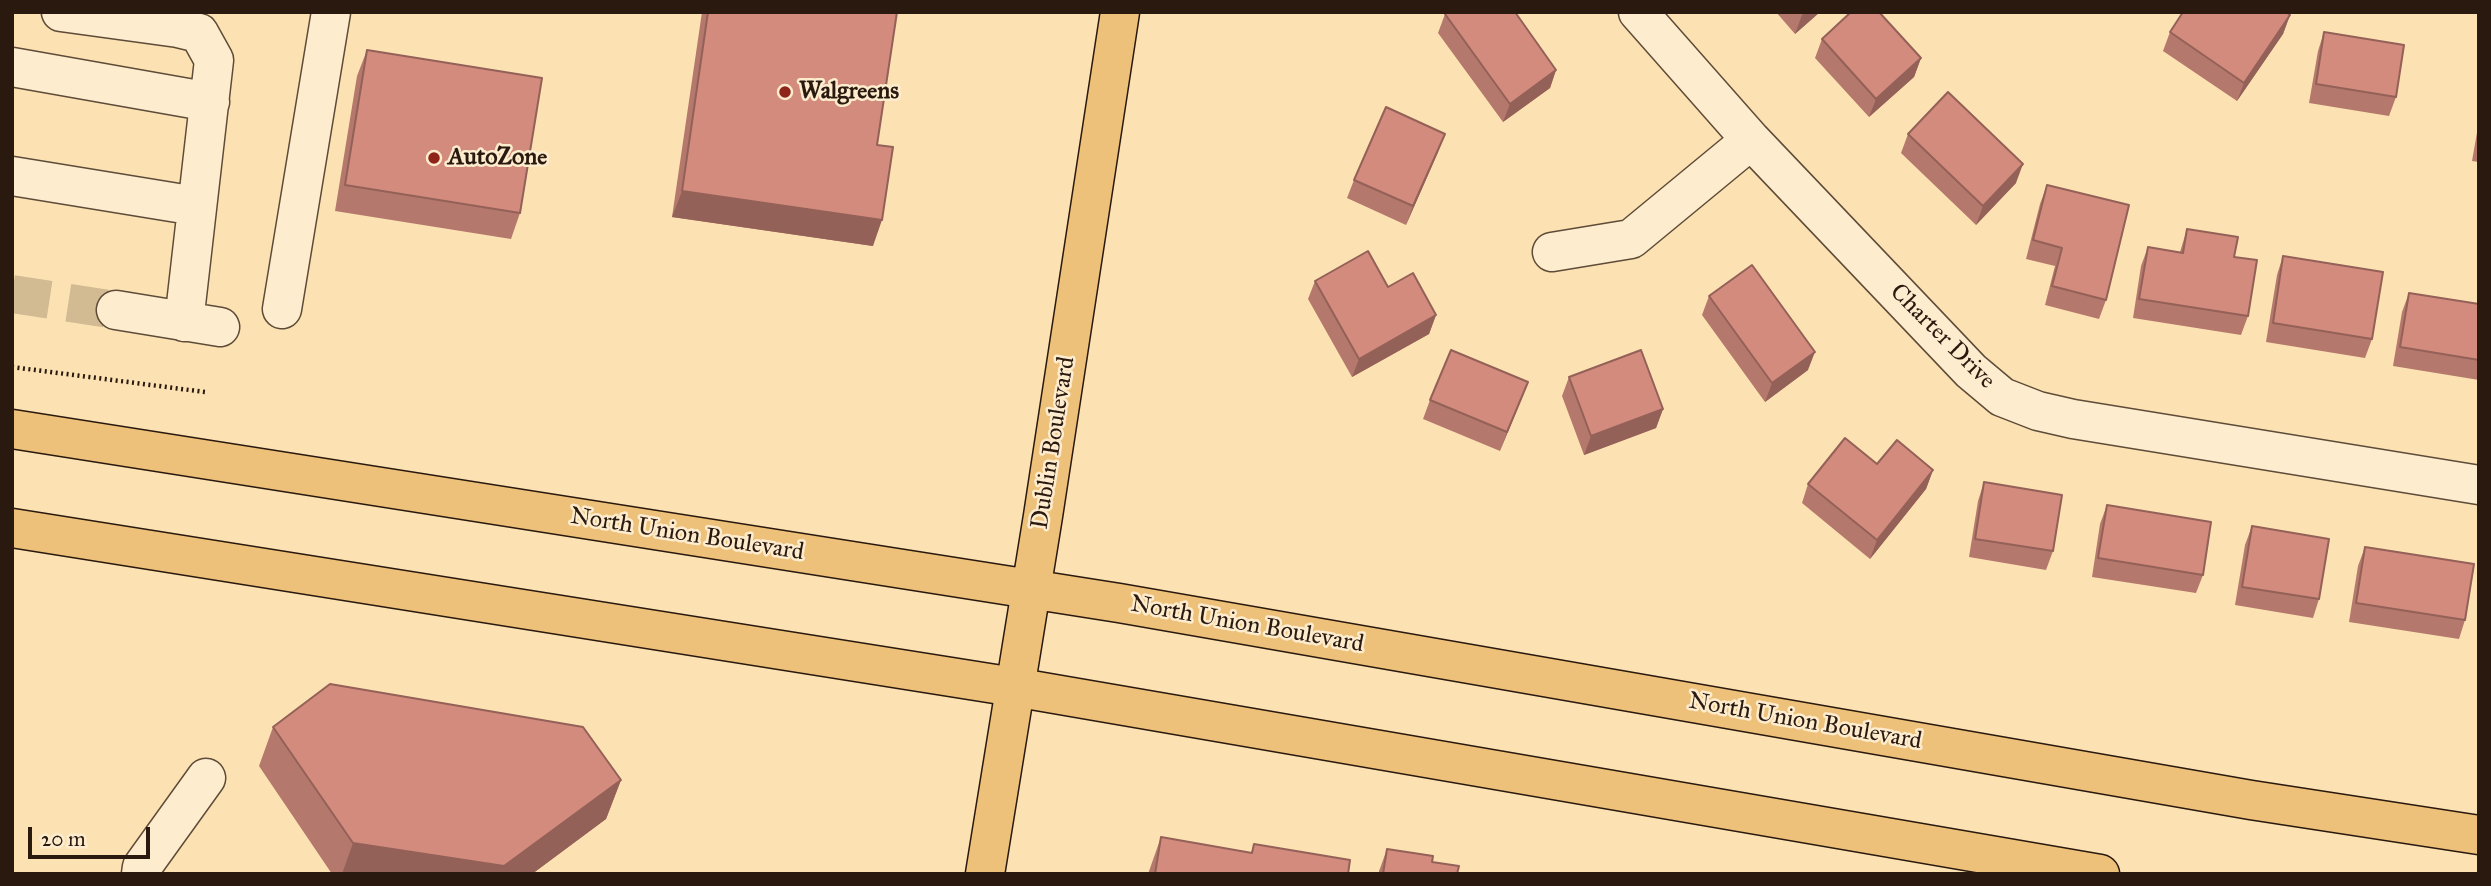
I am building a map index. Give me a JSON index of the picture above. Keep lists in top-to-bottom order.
{
  "streets": {
    "main road": ["Dublin Boulevard", "North Union Boulevard"],
    "street": ["Charter Drive"]
  },
  "crossings": [
    ["Dublin Boulevard", "North Union Boulevard"]
  ],
  "places": ["Walgreens", "AutoZone"],
  "scale_bar": "20 m"
}
